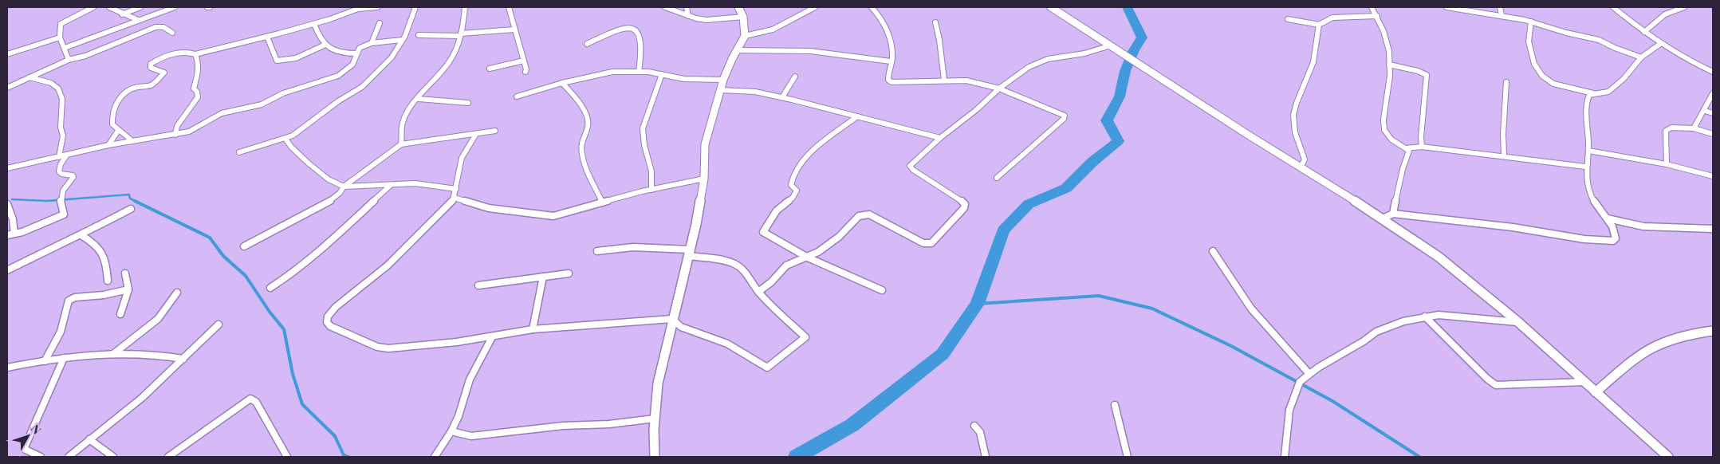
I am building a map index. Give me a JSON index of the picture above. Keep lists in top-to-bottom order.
{
  "north": "top right"
}
